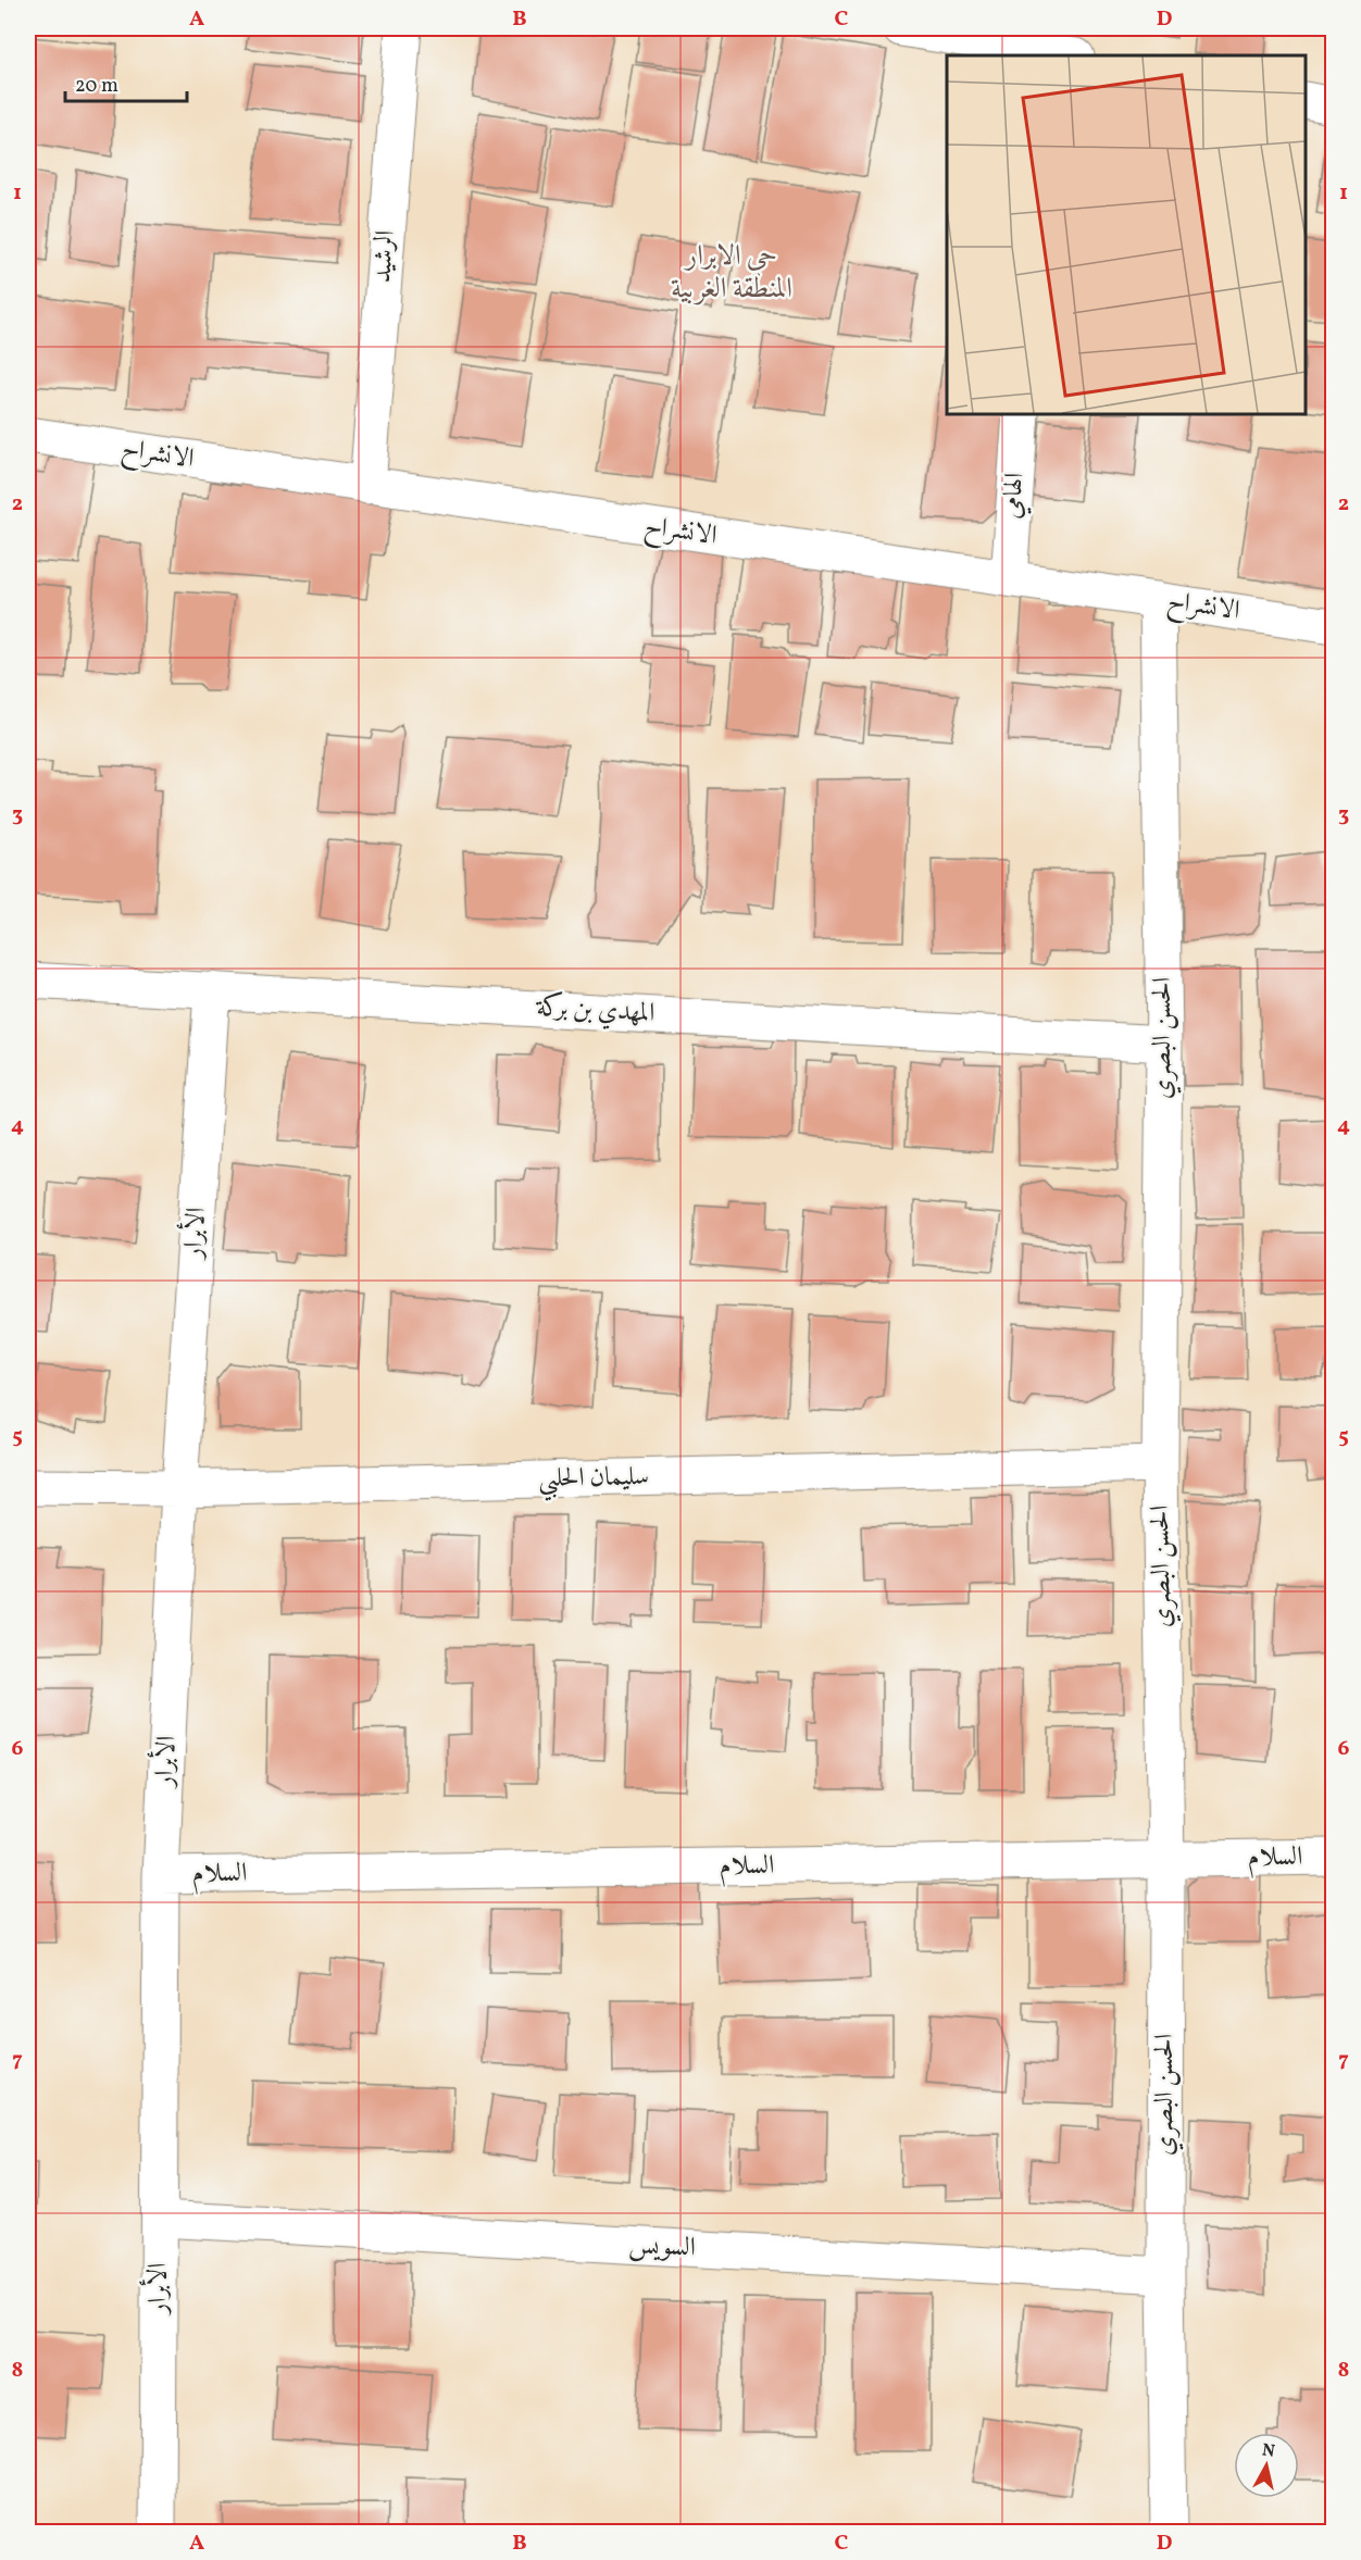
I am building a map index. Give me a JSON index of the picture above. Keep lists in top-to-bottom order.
{
  "streets": {
    "street": [
      "الرشيد",
      "الانشراح",
      "الهامي",
      "المهدي بن بركة",
      "الحسن البصري",
      "الأبرار",
      "سليمان الحلبي",
      "السلام",
      "السويس"
    ]
  },
  "crossings": [
    ["الرشيد", "الانشراح"],
    ["الانشراح", "الهامي"],
    ["الانشراح", "الحسن البصري"],
    ["المهدي بن بركة", "الحسن البصري"],
    ["المهدي بن بركة", "الأبرار"],
    ["الحسن البصري", "سليمان الحلبي"],
    ["الحسن البصري", "السلام"],
    ["الحسن البصري", "السويس"],
    ["الأبرار", "سليمان الحلبي"],
    ["الأبرار", "السلام"],
    ["الأبرار", "السويس"]
  ],
  "districts": ["حي الابرار المنطقة الغربية"],
  "scale_bar": "20 m",
  "north": "top",
  "grid": {
    "columns": [
      "A",
      "B",
      "C",
      "D"
    ],
    "rows": [
      "1",
      "2",
      "3",
      "4",
      "5",
      "6",
      "7",
      "8"
    ]
  }
}
